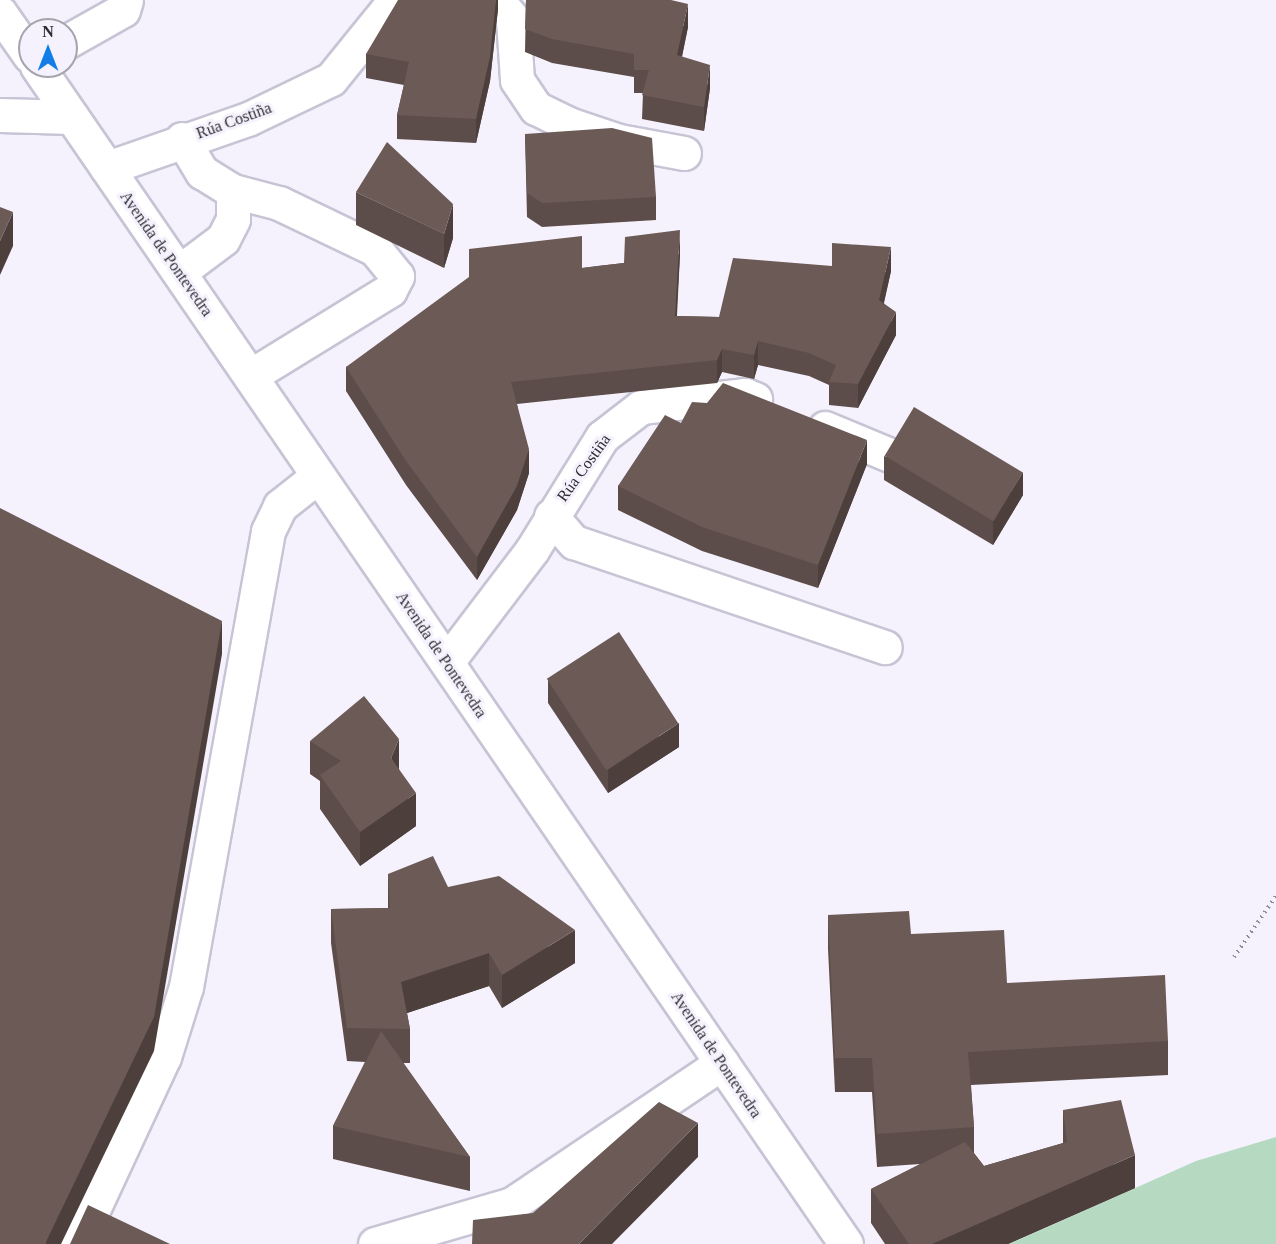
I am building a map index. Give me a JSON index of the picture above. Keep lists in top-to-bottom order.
{
  "streets": {
    "street": ["Rúa Costiña", "Avenida de Pontevedra"]
  },
  "crossings": [
    ["Rúa Costiña", "Avenida de Pontevedra"]
  ],
  "north": "top"
}
